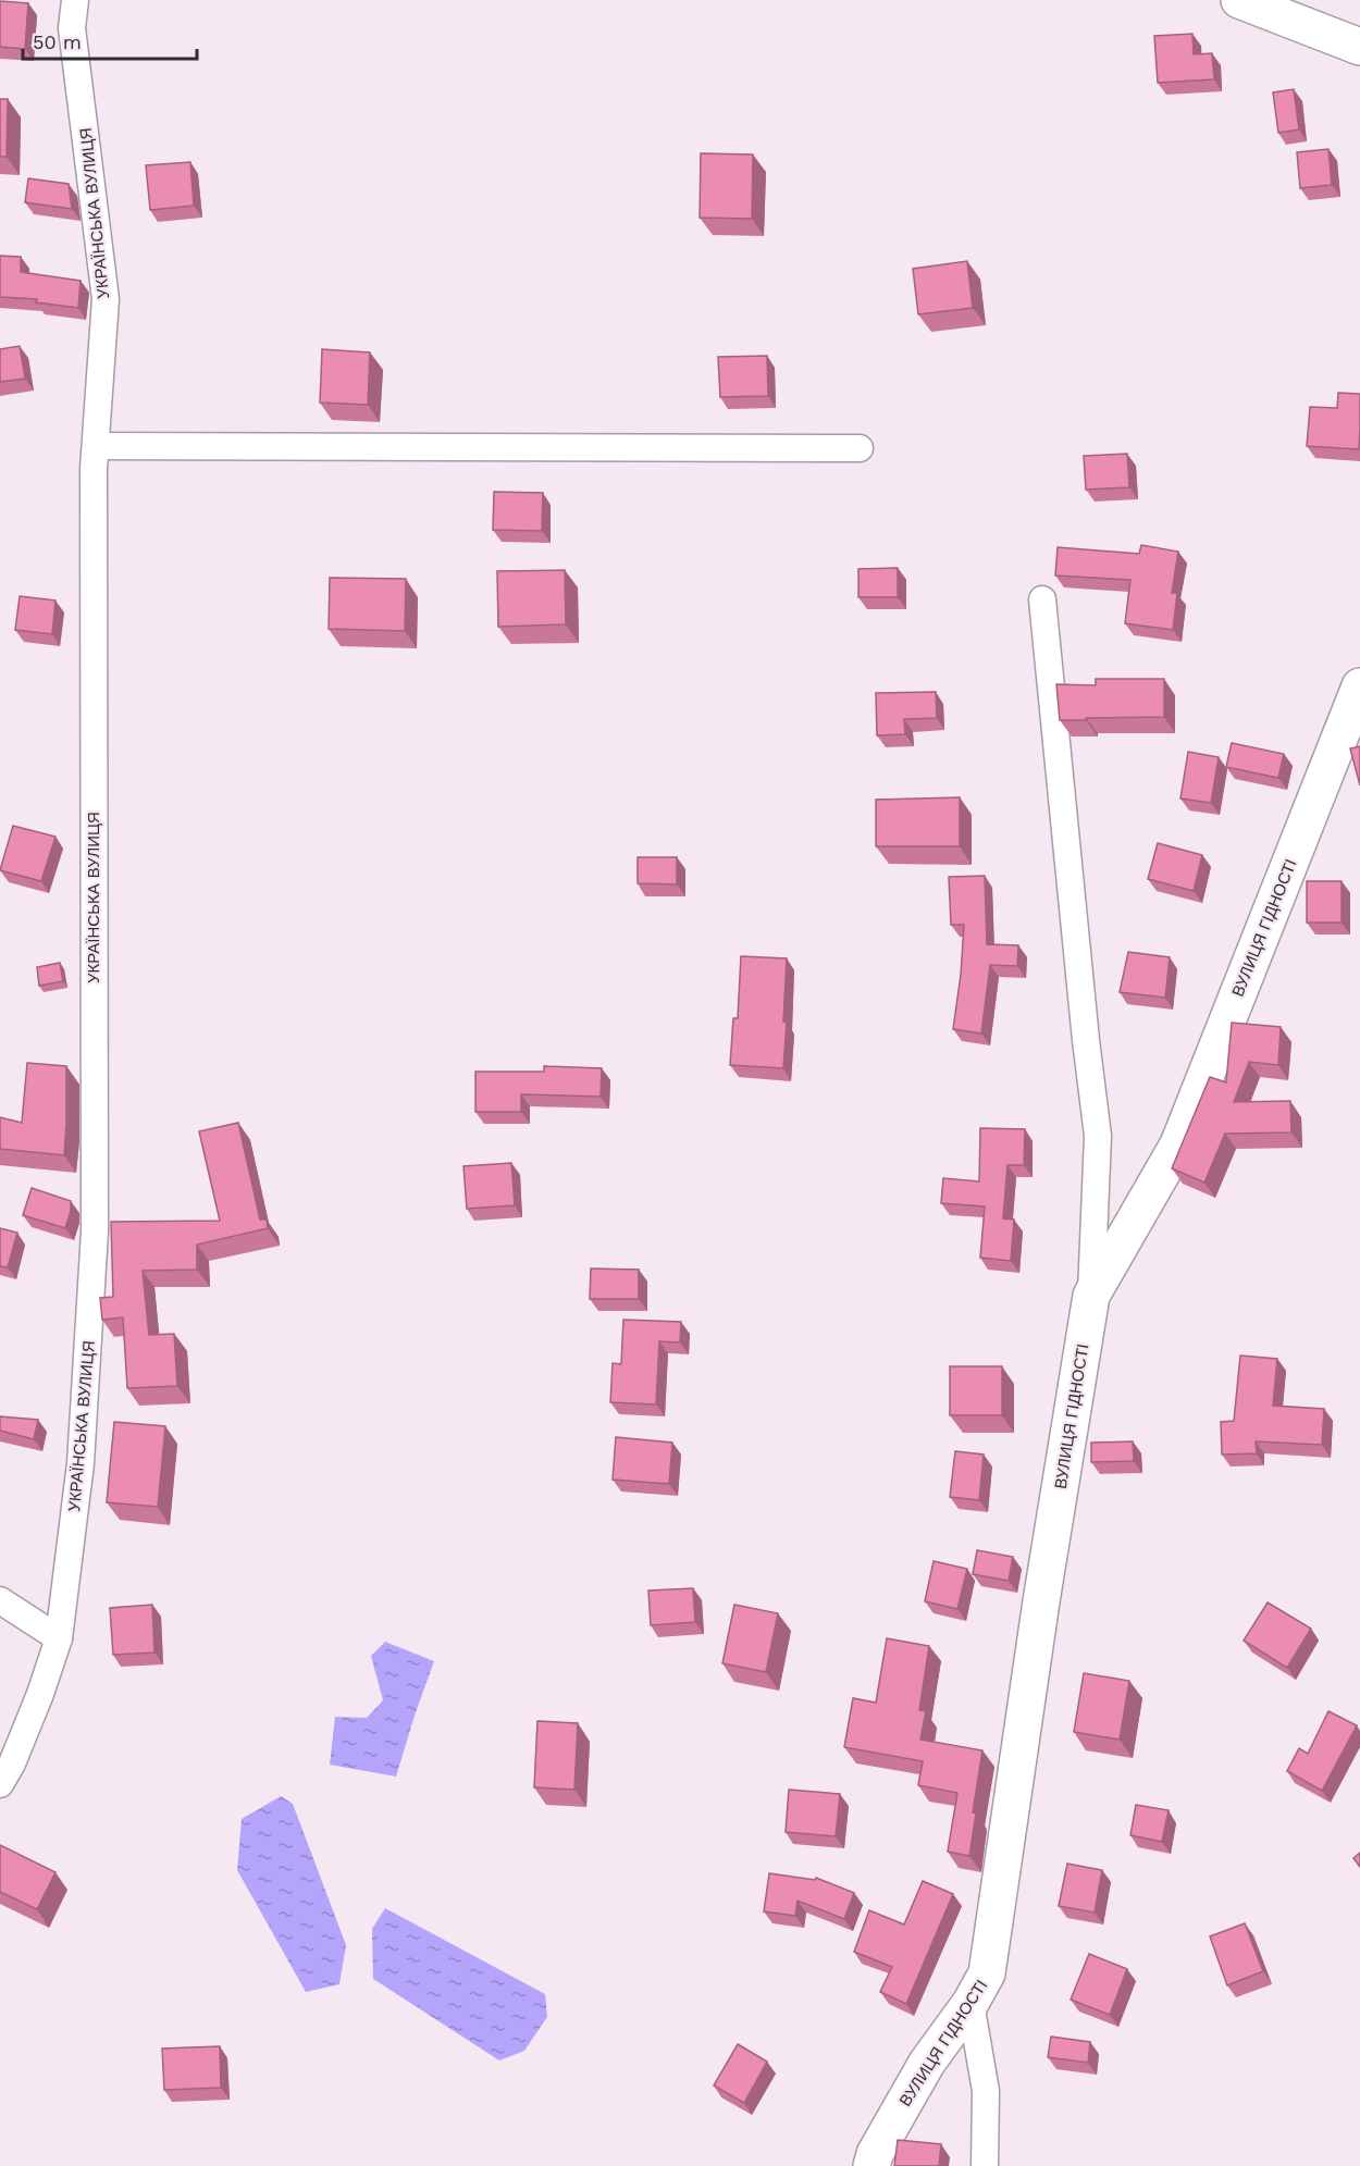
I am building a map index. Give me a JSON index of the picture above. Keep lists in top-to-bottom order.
{
  "streets": {
    "street": ["УКРАЇНСЬКА ВУЛИЦЯ", "ВУЛИЦЯ ГІДНОСТІ"]
  },
  "scale_bar": "50 m"
}
